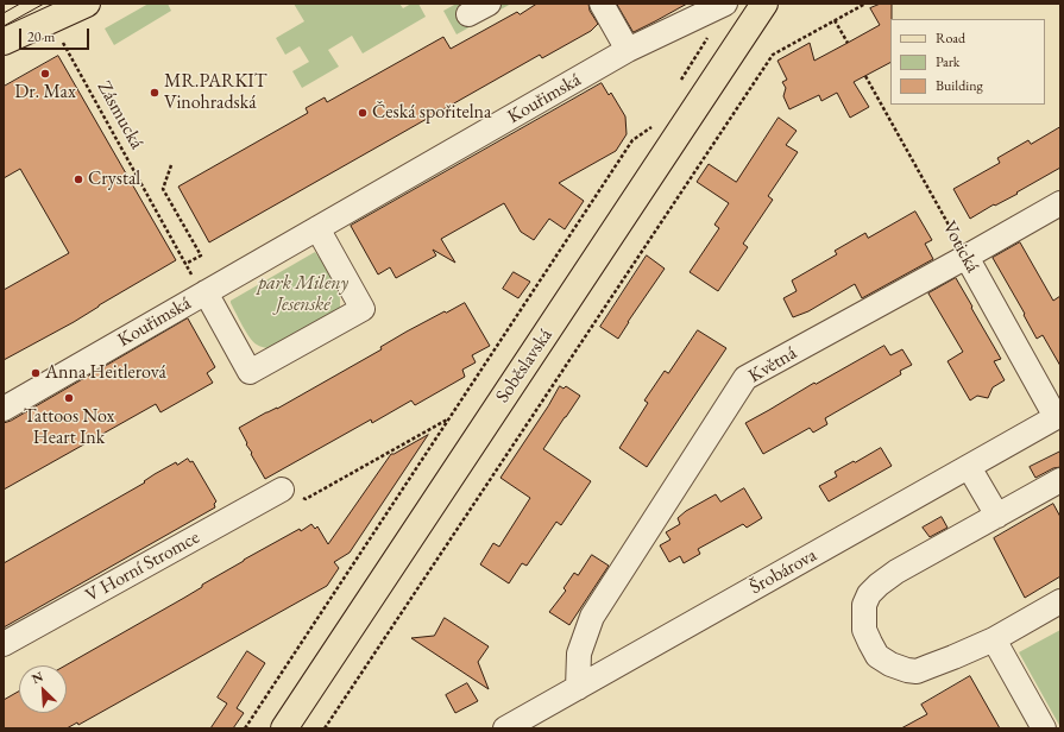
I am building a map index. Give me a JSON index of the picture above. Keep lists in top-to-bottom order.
{
  "streets": {
    "main road": ["Soběslavská"],
    "street": [
      "Kouřimská",
      "Votická",
      "Květná",
      "V Horní Stromce",
      "Šrobárova"
    ],
    "path": ["Zásmucká"]
  },
  "crossings": [
    ["Kouřimská", "Zásmucká"],
    ["Votická", "Květná"],
    ["Votická", "Šrobárova"],
    ["Květná", "Šrobárova"]
  ],
  "parks": ["park Mileny Jesenské"],
  "places": [
    "Dr. Max",
    "MR.PARKIT Vinohradská",
    "Česká spořitelna",
    "Crystal",
    "Anna Heitlerová",
    "Tattoos Nox Heart Ink"
  ],
  "legend": ["Road", "Park", "Building"],
  "scale_bar": "20 m",
  "north": "top left"
}
